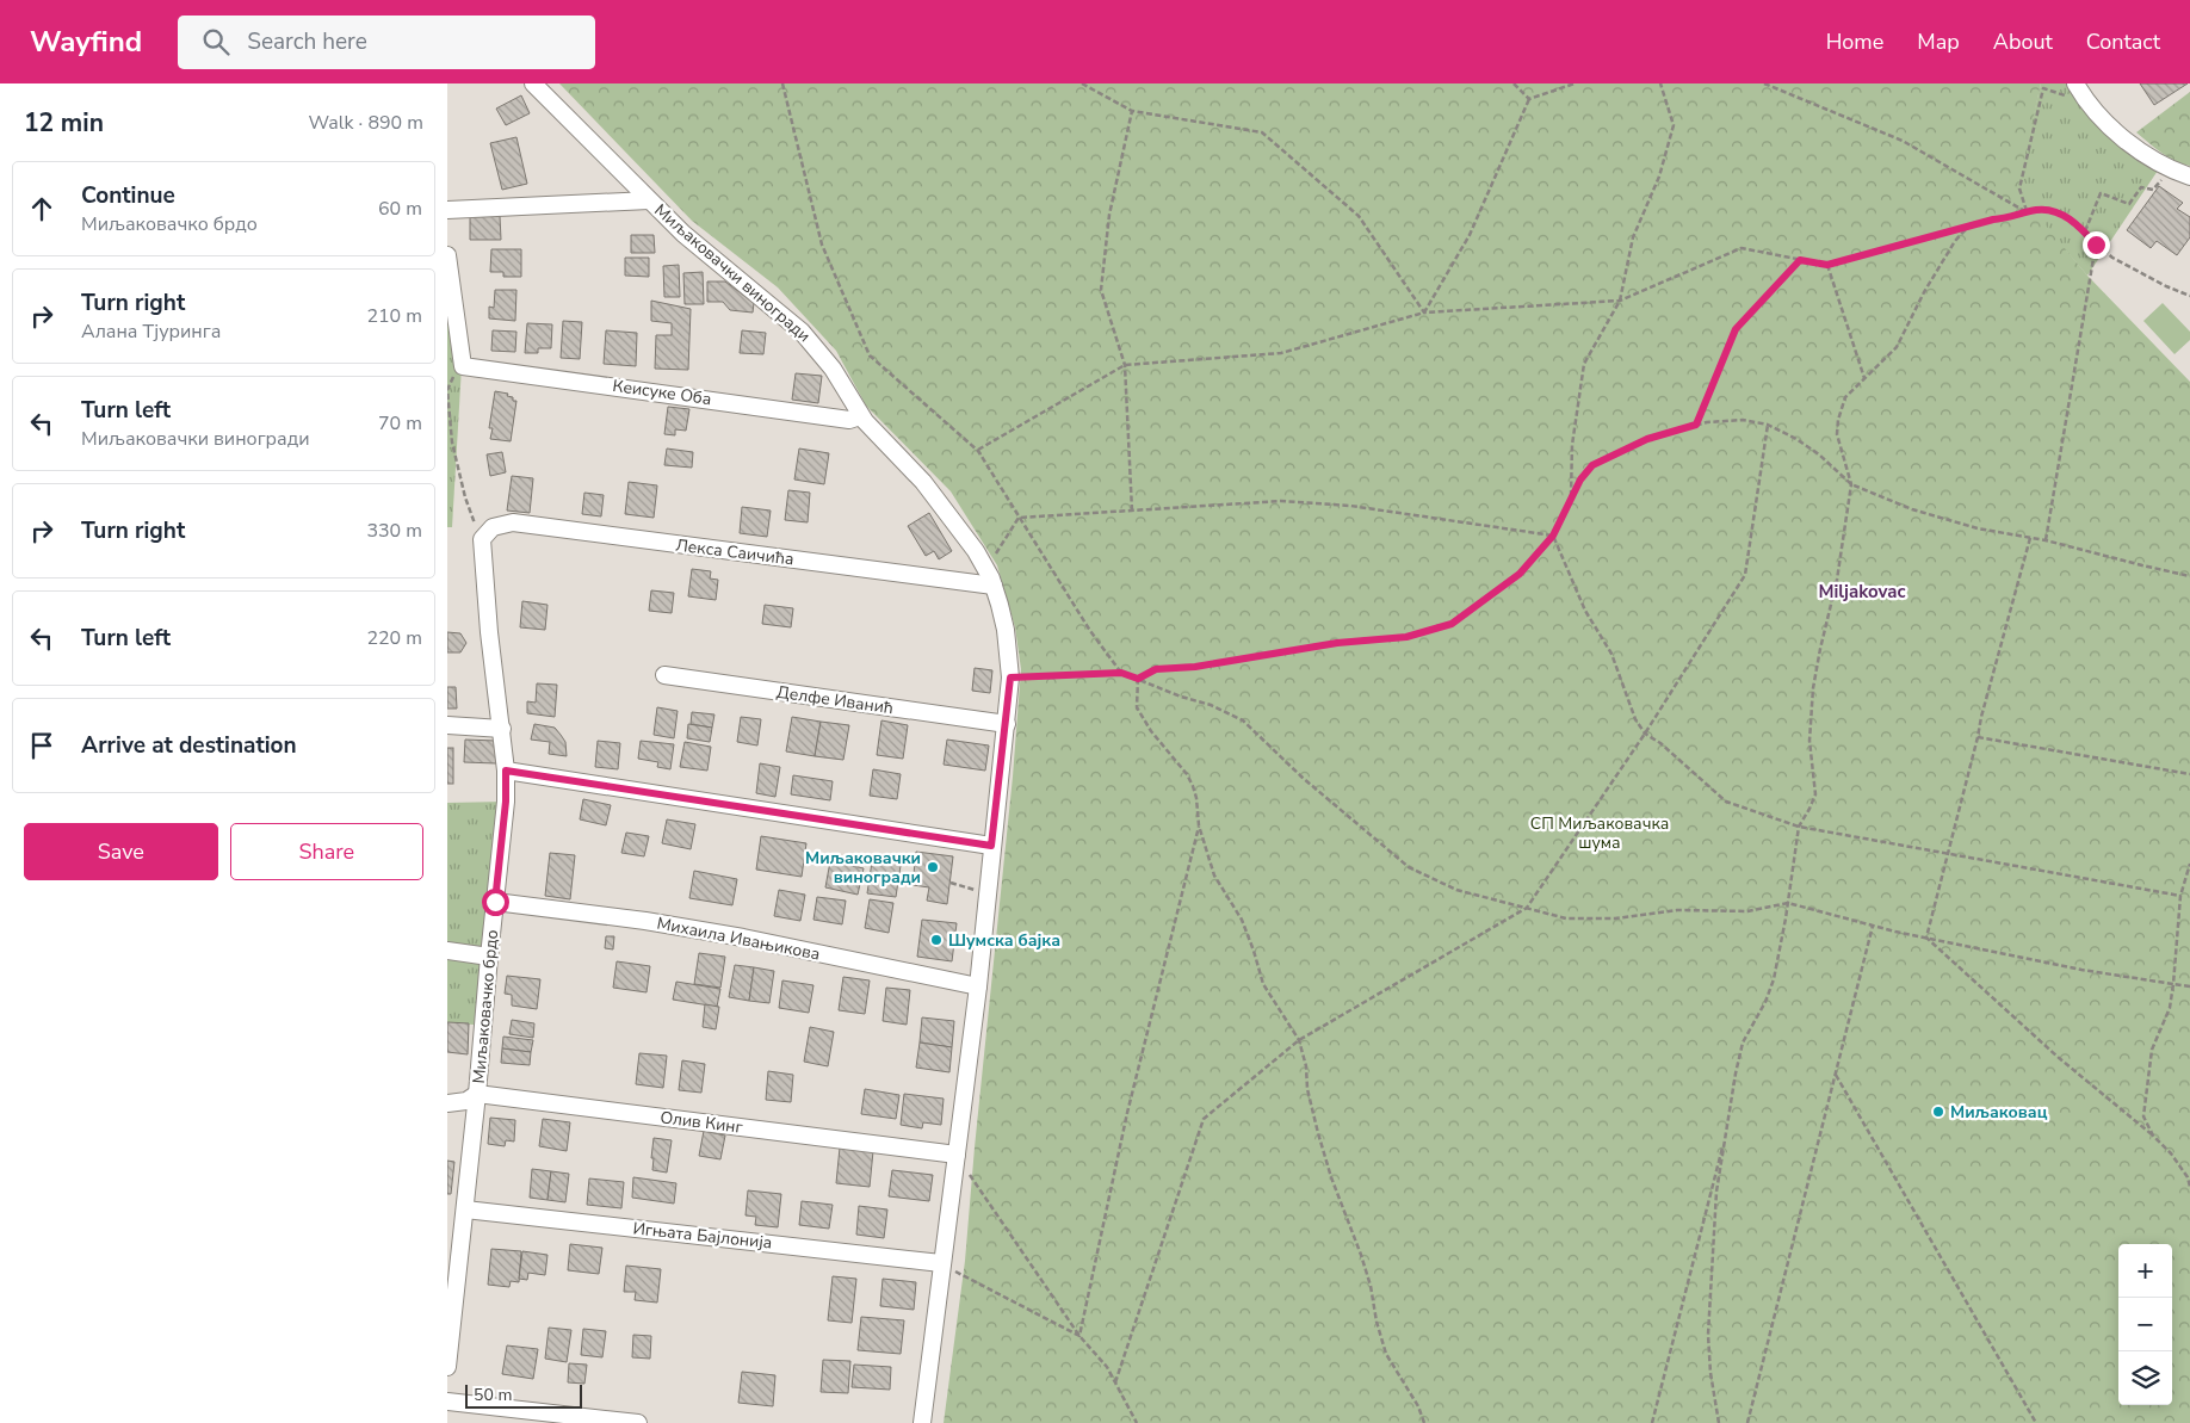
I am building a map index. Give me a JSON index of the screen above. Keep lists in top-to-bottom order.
{
  "streets": {
    "street": [
      "Миљаковачки виногради",
      "Кеисуке Оба",
      "Лекса Саичића",
      "Делфе Иванић",
      "Михаила Ивањикова",
      "Миљаковачко брдо",
      "Олив Кинг",
      "Игњата Бајлонија"
    ]
  },
  "crossings": [
    ["Миљаковачки виногради", "Кеисуке Оба"],
    ["Миљаковачки виногради", "Лекса Саичића"],
    ["Миљаковачки виногради", "Делфе Иванић"],
    ["Миљаковачки виногради", "Михаила Ивањикова"],
    ["Миљаковачки виногради", "Олив Кинг"],
    ["Миљаковачки виногради", "Игњата Бајлонија"],
    ["Лекса Саичића", "Миљаковачко брдо"],
    ["Михаила Ивањикова", "Миљаковачко брдо"],
    ["Миљаковачко брдо", "Олив Кинг"],
    ["Миљаковачко брдо", "Игњата Бајлонија"]
  ],
  "districts": ["Miljakovac"],
  "parks": ["СП Миљаковачка шума"],
  "places": ["Миљаковачки виногради", "Шумска бајка", "Миљаковац"],
  "scale_bar": "50 m",
  "page": {
    "header": "Wayfind",
    "search": "Search here",
    "nav": [
      "Home",
      "Map",
      "About",
      "Contact"
    ],
    "heading": ["12 min", "Walk · 890 m"],
    "list": [
      ["Continue", "Миљаковачко брдо", "60 m"],
      ["Turn right", "Алана Тјуринга", "210 m"],
      ["Turn left", "Миљаковачки виногради", "70 m"],
      ["Turn right", "330 m"],
      ["Turn left", "220 m"],
      "Arrive at destination"
    ],
    "buttons": ["Save", "Share"],
    "map_buttons": ["+", "−"],
    "scale": "50 m"
  }
}
